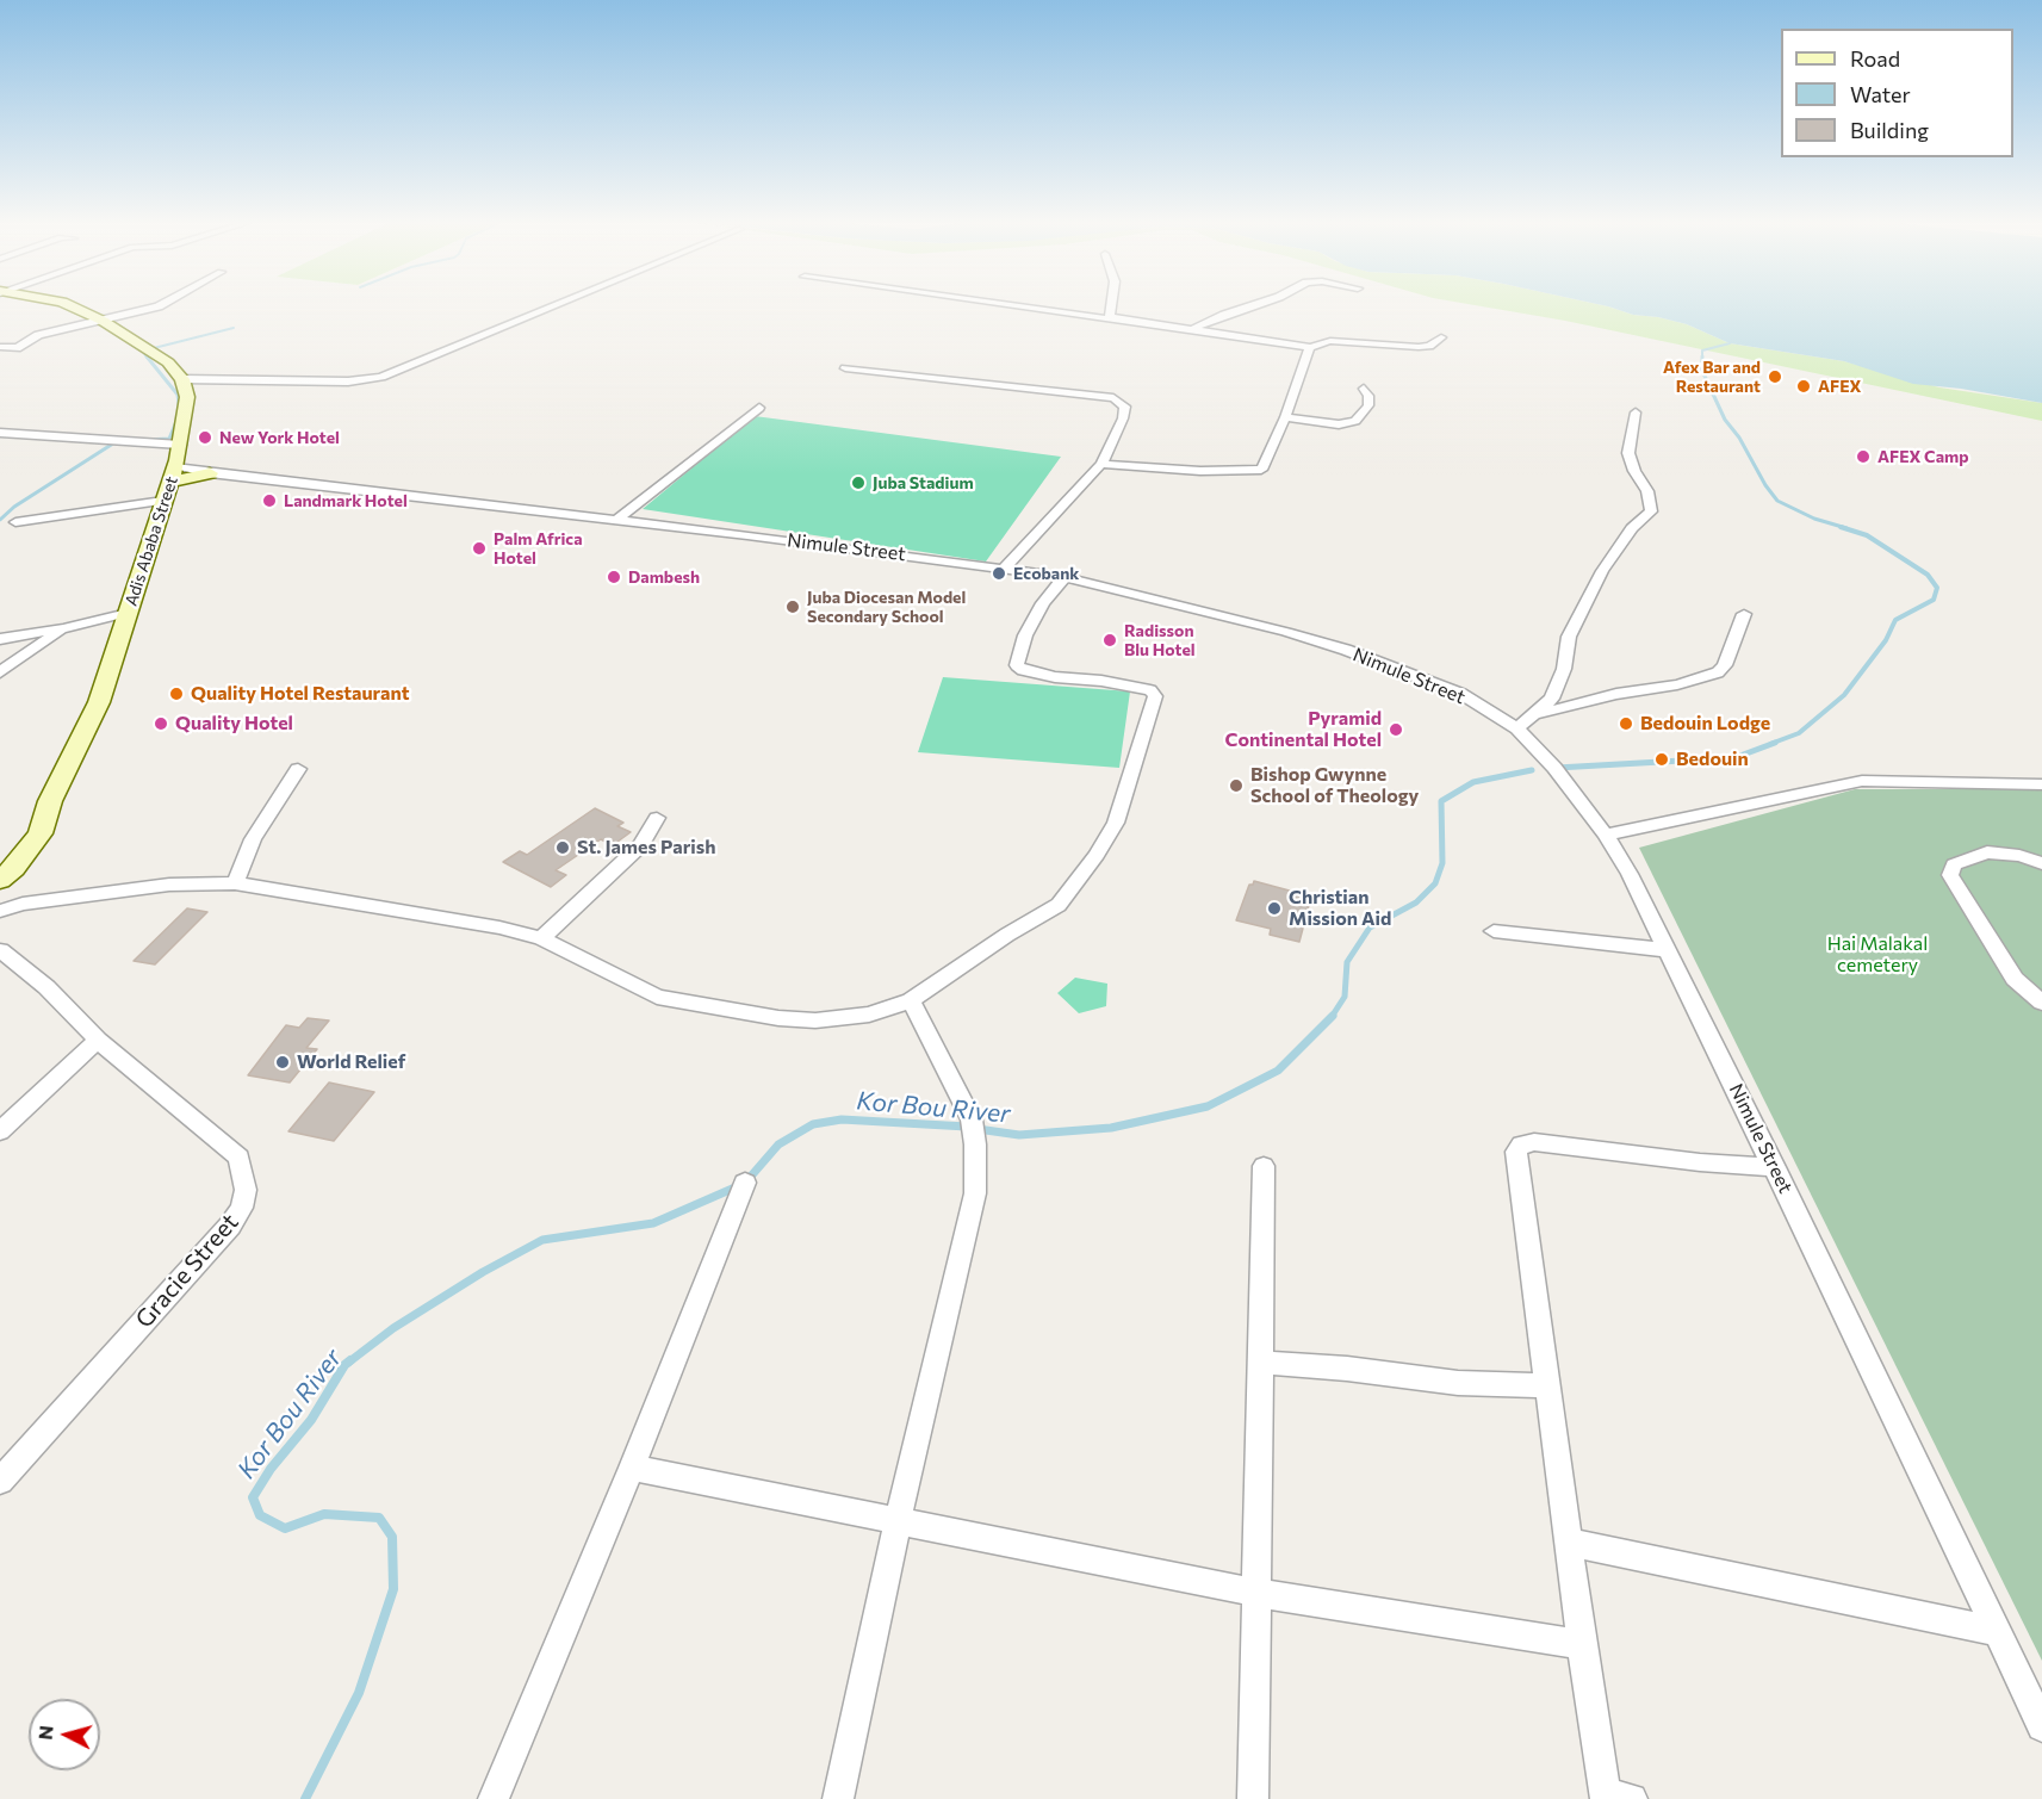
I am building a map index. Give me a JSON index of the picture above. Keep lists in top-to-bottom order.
{
  "streets": {
    "street": ["Adis Ababa Street", "Nimule Street", "Gracie Street"]
  },
  "water": ["Kor Bou River"],
  "parks": ["Hai Malakal cemetery"],
  "places": [
    "Afex Bar and Restaurant",
    "AFEX",
    "New York Hotel",
    "AFEX Camp",
    "Juba Stadium",
    "Landmark Hotel",
    "Palm Africa Hotel",
    "Ecobank",
    "Dambesh",
    "Juba Diocesan Model Secondary School",
    "Radisson Blu Hotel",
    "Quality Hotel Restaurant",
    "Quality Hotel",
    "Bedouin Lodge",
    "Pyramid Continental Hotel",
    "Bedouin",
    "Bishop Gwynne School of Theology",
    "St. James Parish",
    "Christian Mission Aid",
    "World Relief"
  ],
  "legend": ["Road", "Water", "Building"],
  "north": "left"
}
